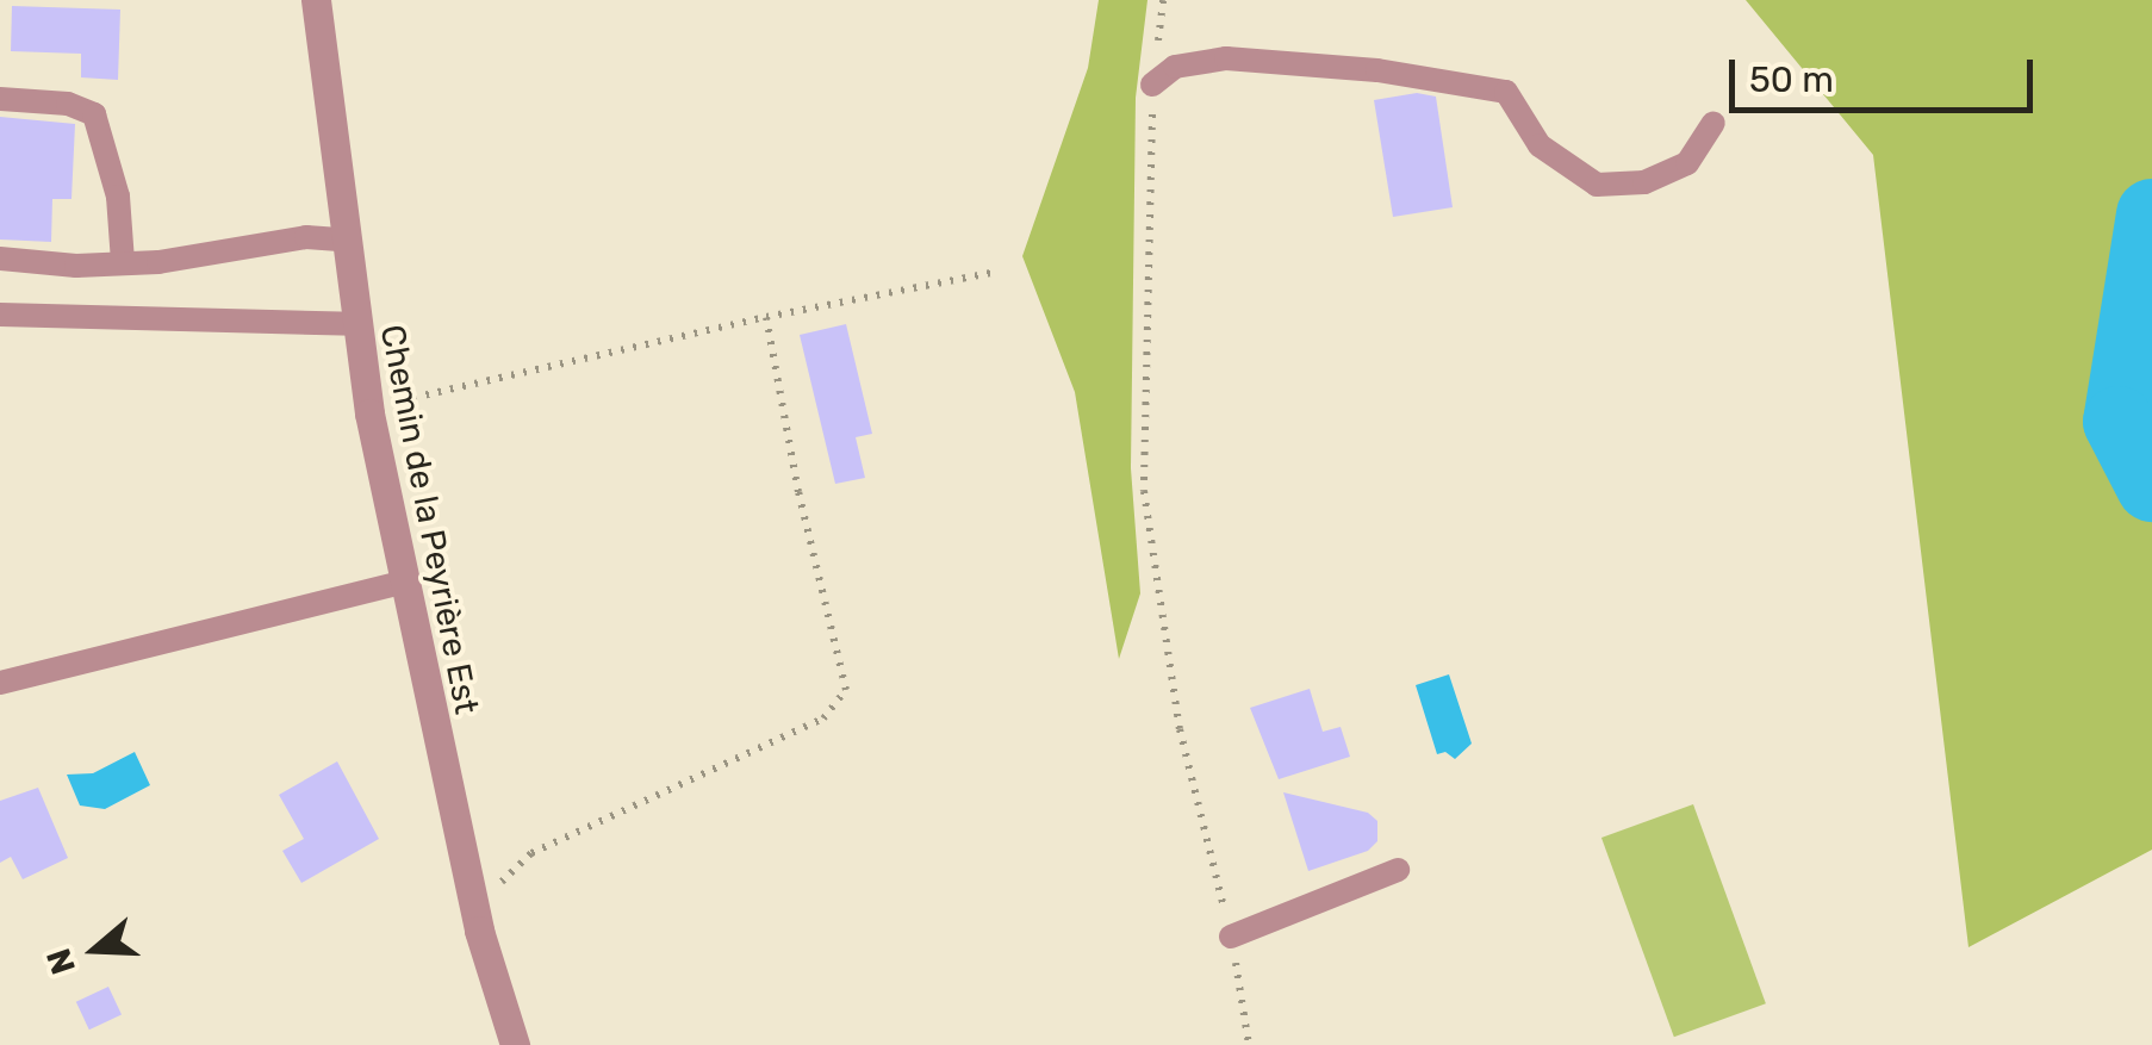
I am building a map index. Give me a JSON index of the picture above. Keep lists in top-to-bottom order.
{
  "streets": {
    "street": ["Chemin de la Peyrière Est"]
  },
  "scale_bar": "50 m",
  "north": "left"
}
